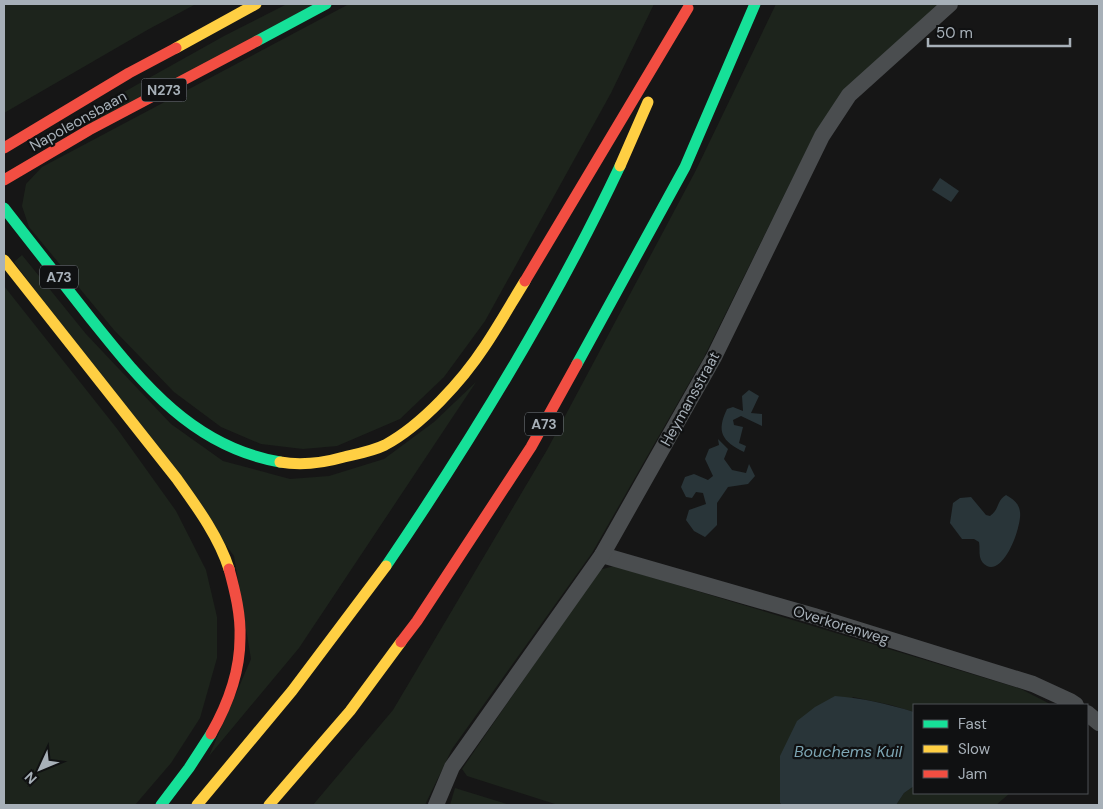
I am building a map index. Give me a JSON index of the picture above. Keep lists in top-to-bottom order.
{
  "streets": {
    "main road": ["N273", "Napoleonsbaan", "A73"],
    "street": ["Heymansstraat", "Overkorenweg"]
  },
  "crossings": [
    ["Heymansstraat", "Overkorenweg"]
  ],
  "water": ["Bouchems Kuil"],
  "legend": ["Fast", "Slow", "Jam"],
  "scale_bar": "50 m",
  "north": "bottom left"
}
